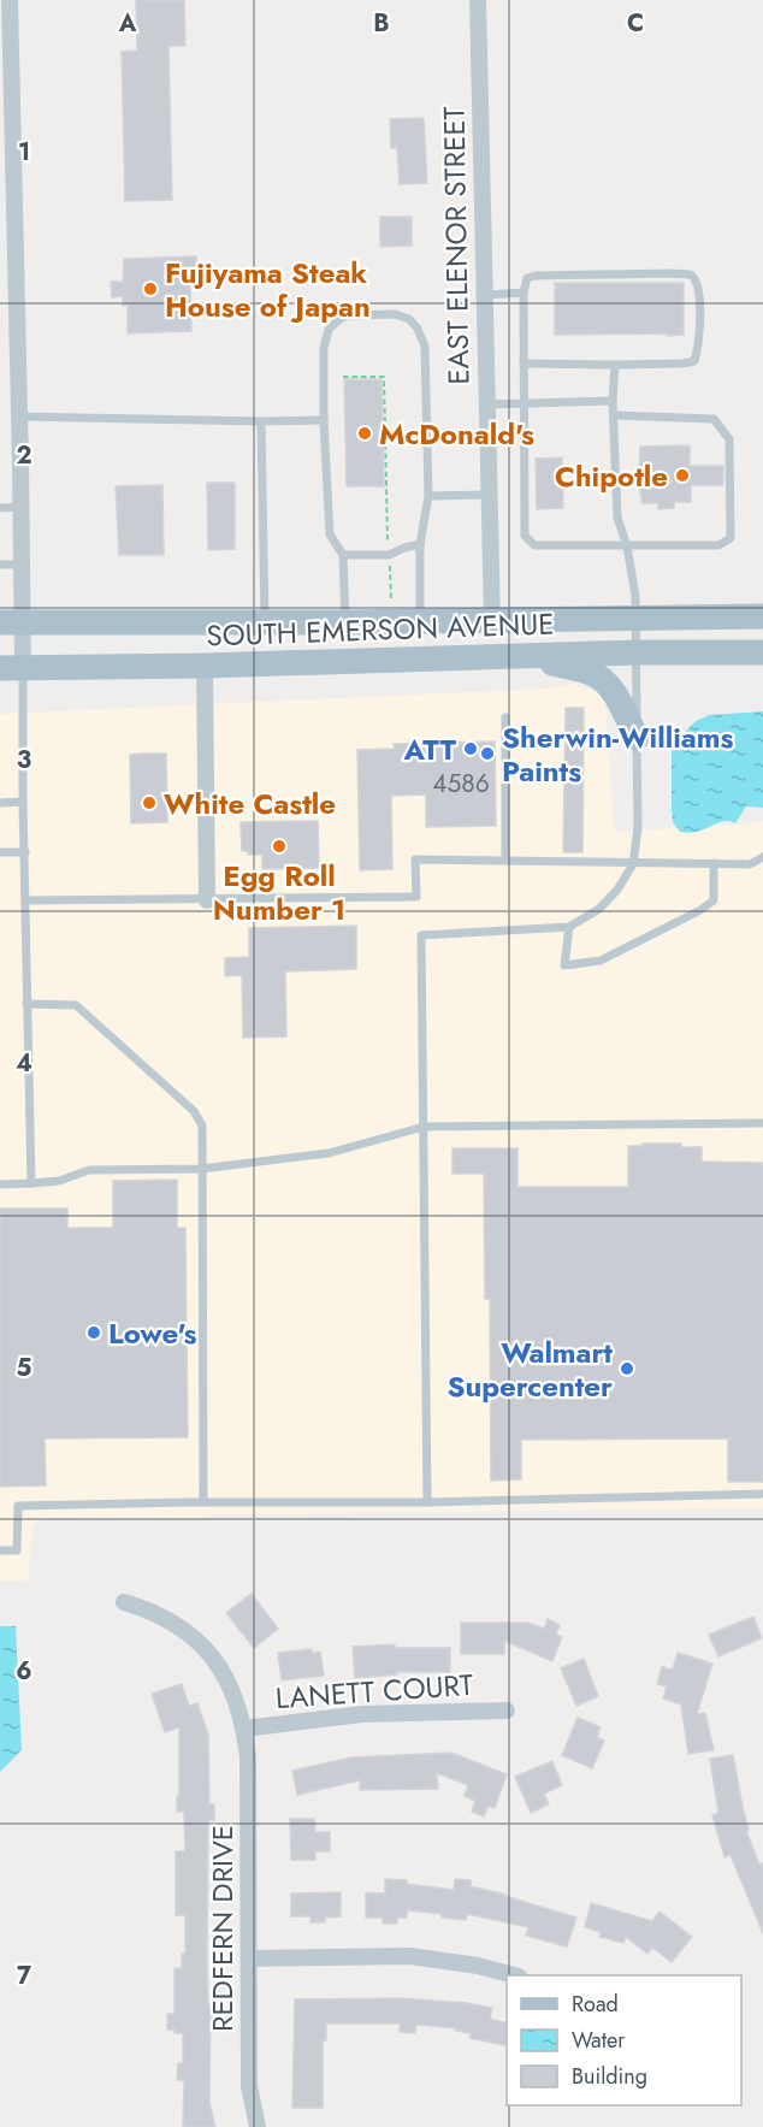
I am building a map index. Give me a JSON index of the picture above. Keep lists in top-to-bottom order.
{
  "streets": {
    "main road": ["SOUTH EMERSON AVENUE"],
    "street": ["EAST ELENOR STREET", "LANETT COURT", "REDFERN DRIVE"]
  },
  "crossings": [
    ["EAST ELENOR STREET", "SOUTH EMERSON AVENUE"],
    ["LANETT COURT", "REDFERN DRIVE"]
  ],
  "places": [
    "Fujiyama Steak House of Japan",
    "McDonald's",
    "Chipotle",
    "ATT",
    "Sherwin-Williams Paints",
    "White Castle",
    "Egg Roll Number 1",
    "Lowe's",
    "Walmart Supercenter"
  ],
  "house_numbers": ["4586"],
  "legend": ["Road", "Water", "Building"],
  "grid": {
    "columns": ["A", "B", "C"],
    "rows": [
      "1",
      "2",
      "3",
      "4",
      "5",
      "6",
      "7"
    ]
  }
}
